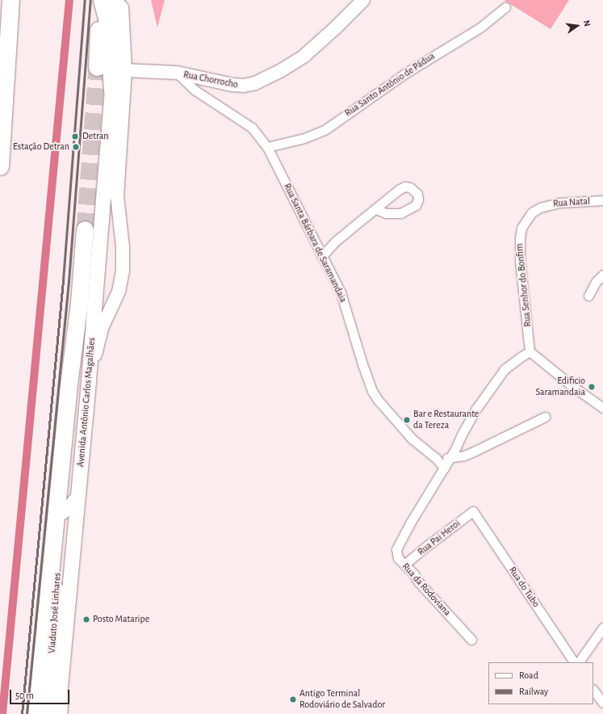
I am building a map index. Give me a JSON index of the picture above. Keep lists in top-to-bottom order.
{
  "streets": {
    "highway": ["Avenida Antônio Carlos Magalhães"],
    "street": [
      "Rua Chorrocho",
      "Rua Santo Antônio de Pádua",
      "Rua Natal",
      "Rua Santa Bárbara de Saramandaia",
      "Rua Senhor do Bonfim",
      "Rua Pai Heroi",
      "Rua do Tubo",
      "Rua da Rodoviana",
      "Viaduto José Linhares"
    ]
  },
  "crossings": [
    ["Rua Chorrocho", "Rua Santa Bárbara de Saramandaia"],
    ["Rua Santo Antônio de Pádua", "Rua Santa Bárbara de Saramandaia"],
    ["Rua Natal", "Rua Senhor do Bonfim"],
    ["Rua Santa Bárbara de Saramandaia", "Rua da Rodoviana"],
    ["Rua Senhor do Bonfim", "Rua da Rodoviana"],
    ["Avenida Antônio Carlos Magalhães", "Viaduto José Linhares"],
    ["Rua Pai Heroi", "Rua do Tubo"],
    ["Rua Pai Heroi", "Rua da Rodoviana"]
  ],
  "places": [
    "Detran",
    "Estação Detran",
    "Edificio Saramandaia",
    "Bar e Restaurante da Tereza",
    "Posto Mataripe",
    "Antigo Terminal Rodoviário de Salvador"
  ],
  "legend": ["Road", "Railway"],
  "scale_bar": "50 m",
  "north": "right"
}
